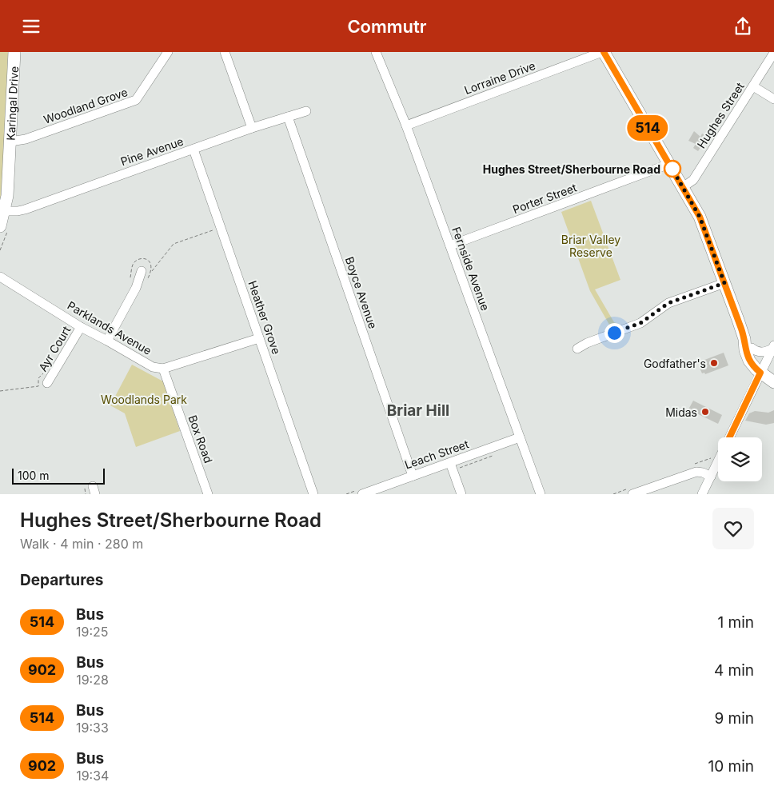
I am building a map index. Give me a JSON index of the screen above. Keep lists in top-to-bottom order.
{
  "streets": {
    "main road": ["Karingal Drive"],
    "street": [
      "Lorraine Drive",
      "Woodland Grove",
      "Hughes Street",
      "Pine Avenue",
      "Porter Street",
      "Fernside Avenue",
      "Boyce Avenue",
      "Heather Grove",
      "Parklands Avenue",
      "Ayr Court",
      "Box Road",
      "Leach Street"
    ]
  },
  "crossings": [
    ["Lorraine Drive", "Fernside Avenue"],
    ["Karingal Drive", "Woodland Grove"],
    ["Karingal Drive", "Pine Avenue"],
    ["Pine Avenue", "Boyce Avenue"],
    ["Pine Avenue", "Heather Grove"],
    ["Porter Street", "Fernside Avenue"],
    ["Fernside Avenue", "Leach Street"],
    ["Boyce Avenue", "Leach Street"],
    ["Parklands Avenue", "Ayr Court"],
    ["Parklands Avenue", "Box Road"]
  ],
  "districts": ["Briar Hill"],
  "parks": ["Briar Valley Reserve", "Woodlands Park"],
  "places": ["Hughes Street/Sherbourne Road", "Godfather's", "Midas"],
  "lines": ["bus line 514"],
  "scale_bar": "100 m",
  "page": {
    "header": "Commutr",
    "on_map": "514",
    "scale": "100 m",
    "heading": [
      ["Hughes Street/Sherbourne Road", "Walk · 4 min · 280 m"],
      "Departures"
    ],
    "list": [
      {
        "mark": "514",
        "name": "Bus",
        "note": "19:25",
        "value": "1 min"
      },
      {
        "mark": "902",
        "name": "Bus",
        "note": "19:28",
        "value": "4 min"
      },
      {
        "mark": "514",
        "name": "Bus",
        "note": "19:33",
        "value": "9 min"
      },
      {
        "mark": "902",
        "name": "Bus",
        "note": "19:34",
        "value": "10 min"
      }
    ]
  }
}
